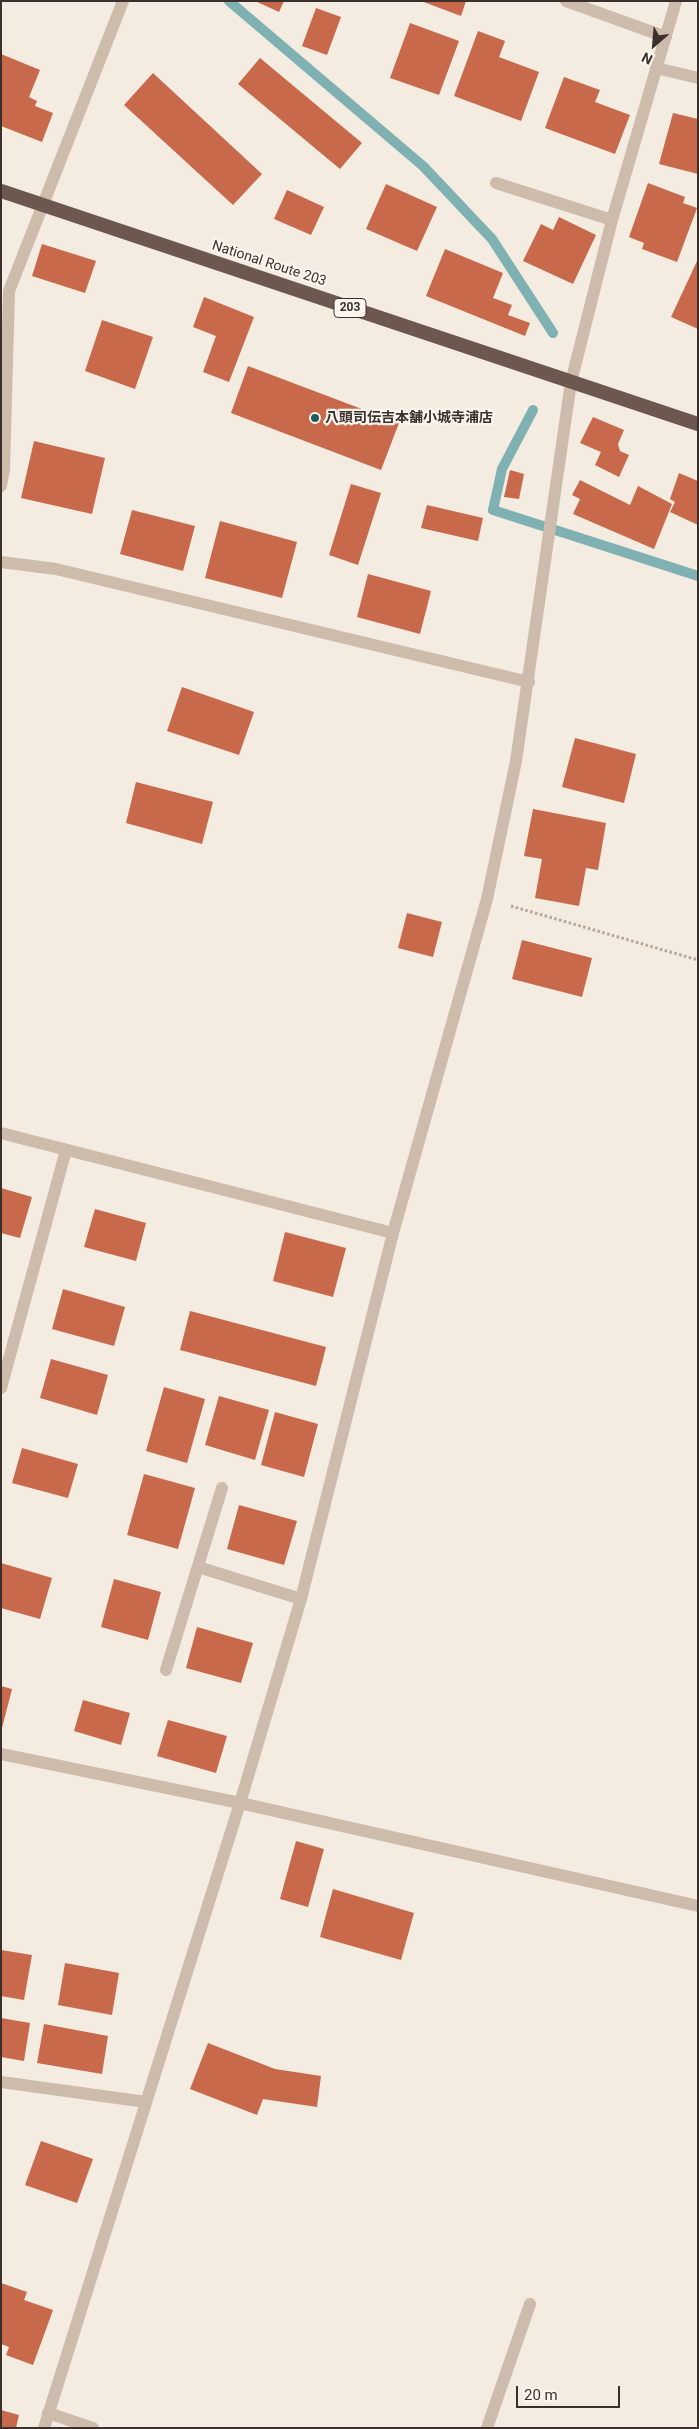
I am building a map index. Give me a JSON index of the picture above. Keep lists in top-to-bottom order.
{
  "streets": {
    "highway": ["National Route 203", "203"]
  },
  "places": ["八頭司伝吉本舗小城寺浦店"],
  "scale_bar": "20 m",
  "north": "bottom left"
}
